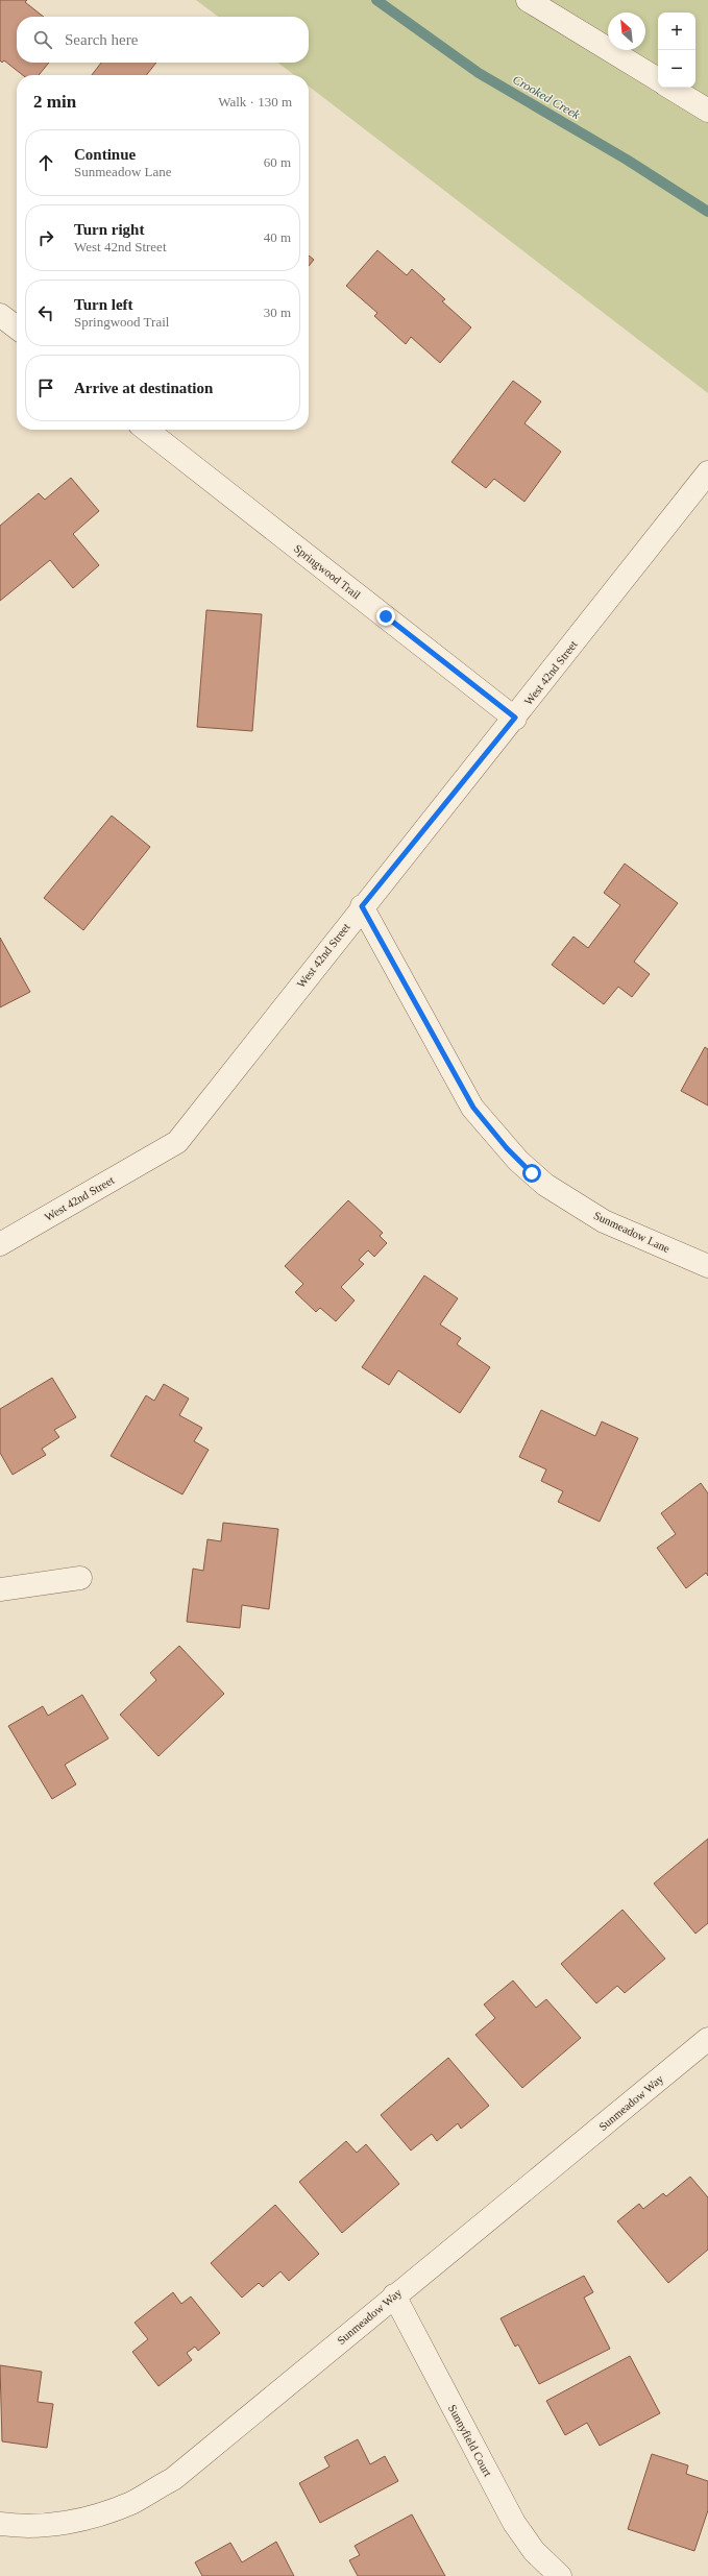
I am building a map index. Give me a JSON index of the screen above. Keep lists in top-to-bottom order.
{
  "streets": {
    "street": [
      "Springwood Trail",
      "West 42nd Street",
      "Sunmeadow Lane",
      "Sunmeadow Way",
      "Sunnyfield Court"
    ]
  },
  "crossings": [
    ["Springwood Trail", "West 42nd Street"],
    ["West 42nd Street", "Sunmeadow Lane"],
    ["Sunmeadow Way", "Sunnyfield Court"]
  ],
  "water": ["Crooked Creek"],
  "north": "top left",
  "page": {
    "map_buttons": ["+", "−"],
    "search": "Search here",
    "heading": ["2 min", "Walk · 130 m"],
    "list": [
      ["Continue", "Sunmeadow Lane", "60 m"],
      ["Turn right", "West 42nd Street", "40 m"],
      ["Turn left", "Springwood Trail", "30 m"],
      "Arrive at destination"
    ]
  }
}
